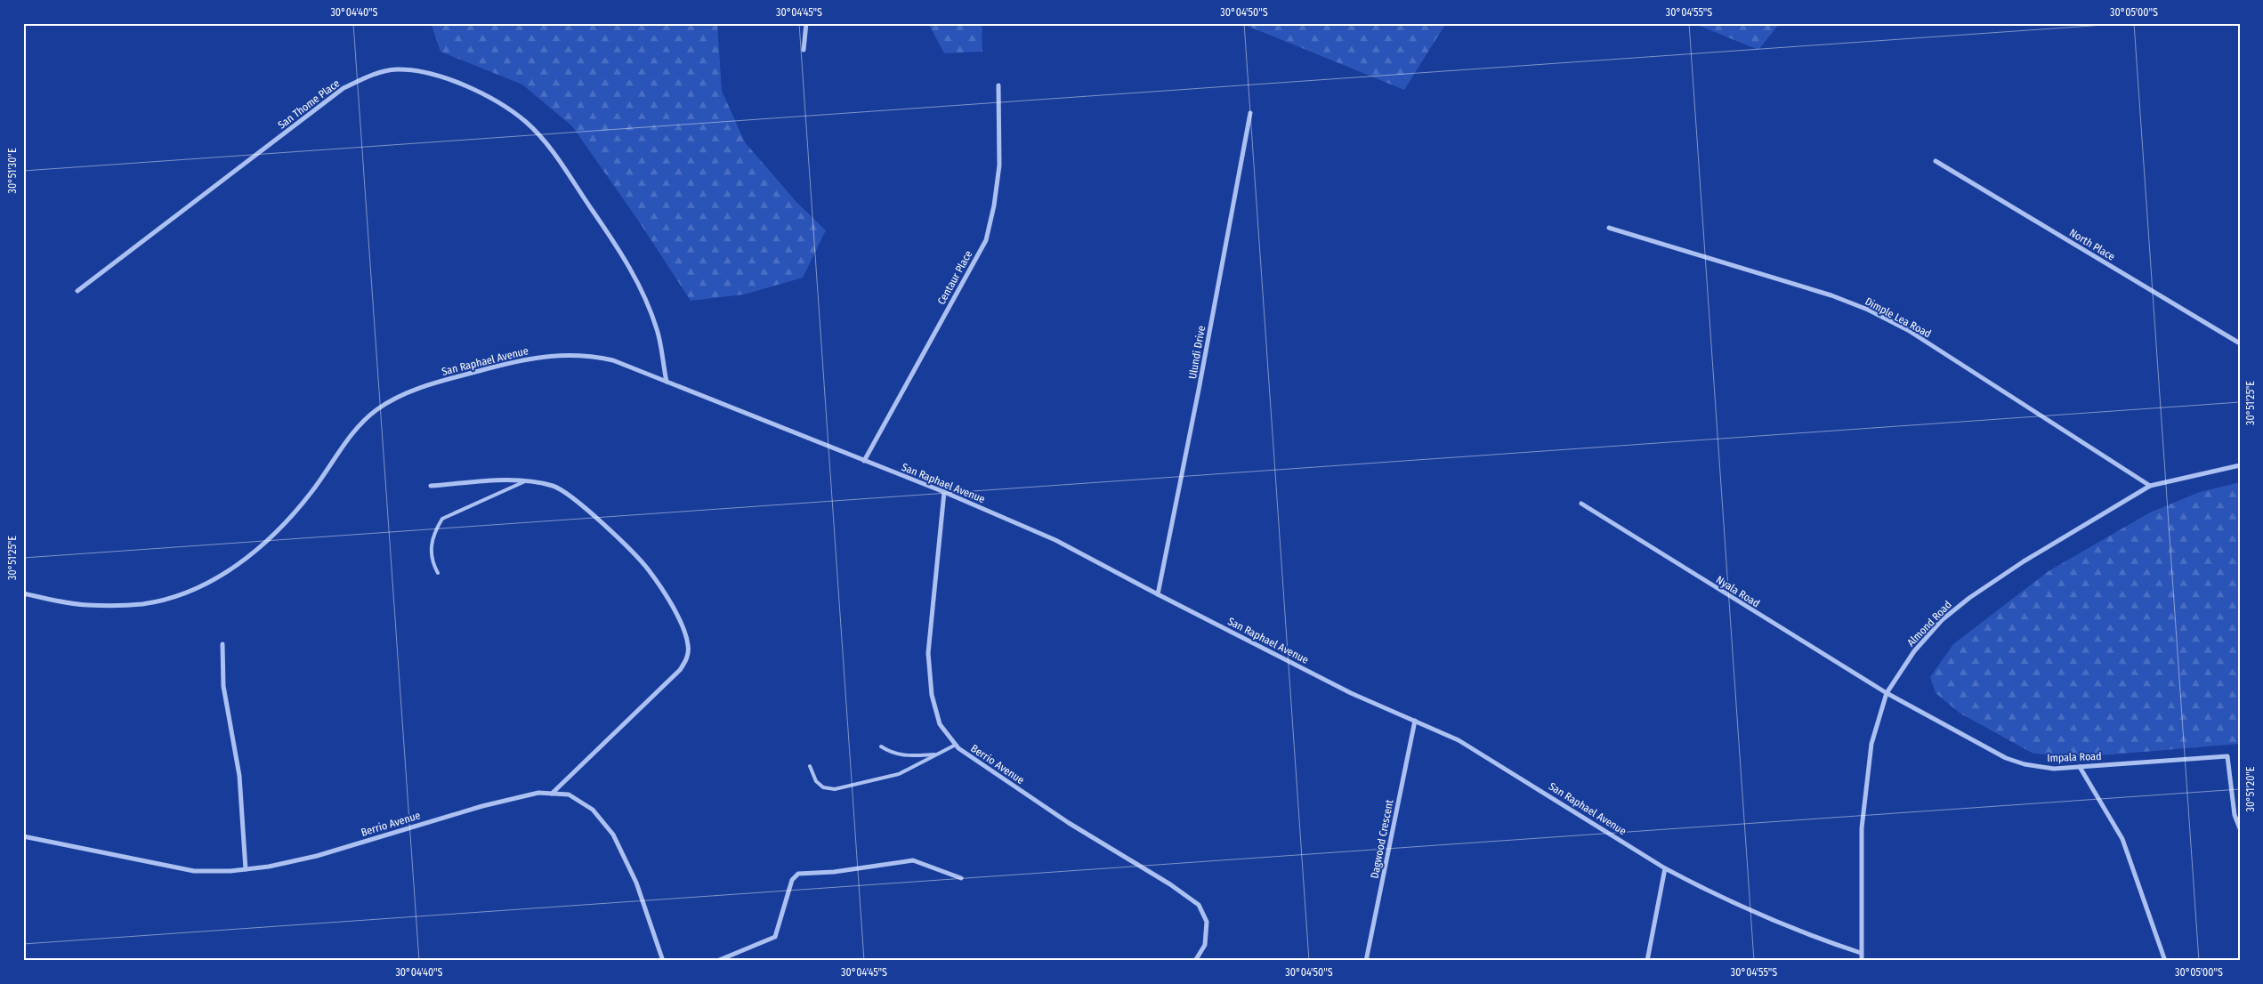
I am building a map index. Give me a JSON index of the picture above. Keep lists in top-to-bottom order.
{
  "streets": {
    "street": [
      "San Thome Place",
      "North Place",
      "Centaur Place",
      "Dimple Lea Road",
      "Ulundi Drive",
      "San Raphael Avenue",
      "Nyala Road",
      "Almond Road",
      "Impala Road",
      "Berrio Avenue",
      "Dagwood Crescent"
    ]
  },
  "crossings": [
    ["San Thome Place", "San Raphael Avenue"],
    ["Centaur Place", "San Raphael Avenue"],
    ["Dimple Lea Road", "Almond Road"],
    ["Ulundi Drive", "San Raphael Avenue"],
    ["San Raphael Avenue", "Almond Road"],
    ["San Raphael Avenue", "Berrio Avenue"],
    ["San Raphael Avenue", "Dagwood Crescent"],
    ["Nyala Road", "Almond Road"],
    ["Nyala Road", "Impala Road"],
    ["Almond Road", "Impala Road"]
  ],
  "coordinates": [
    "30°04'40\"S",
    "30°04'45\"S",
    "30°04'50\"S",
    "30°04'55\"S",
    "30°05'00\"S",
    "30°51'30\"E",
    "30°51'25\"E",
    "30°51'20\"E"
  ]
}
